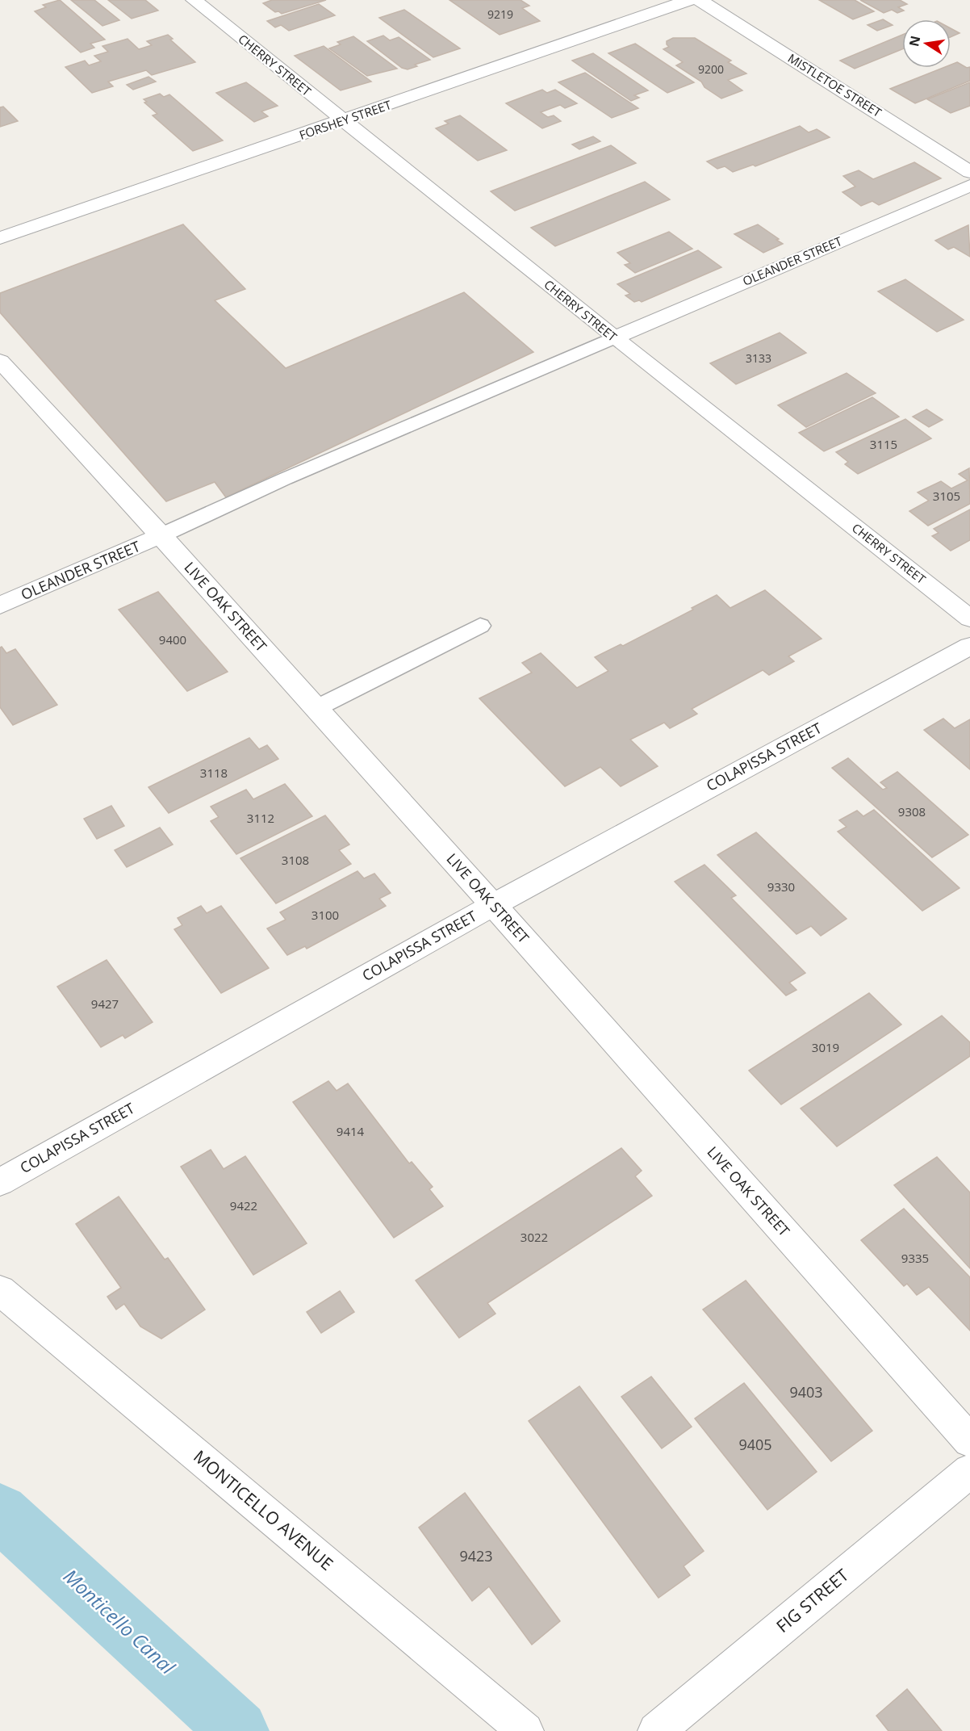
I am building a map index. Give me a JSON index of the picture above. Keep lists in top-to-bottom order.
{
  "streets": {
    "street": [
      "CHERRY STREET",
      "MISTLETOE STREET",
      "FORSHEY STREET",
      "OLEANDER STREET",
      "LIVE OAK STREET",
      "COLAPISSA STREET",
      "MONTICELLO AVENUE",
      "FIG STREET"
    ]
  },
  "crossings": [
    ["CHERRY STREET", "FORSHEY STREET"],
    ["CHERRY STREET", "OLEANDER STREET"],
    ["OLEANDER STREET", "LIVE OAK STREET"],
    ["LIVE OAK STREET", "COLAPISSA STREET"]
  ],
  "water": ["Monticello Canal"],
  "house_numbers": [
    "9219",
    "9200",
    "3133",
    "3115",
    "3105",
    "9400",
    "3118",
    "9308",
    "3112",
    "3108",
    "9330",
    "3100",
    "9427",
    "3019",
    "9414",
    "9422",
    "3022",
    "9335",
    "9403",
    "9405",
    "9423"
  ],
  "north": "left"
}
